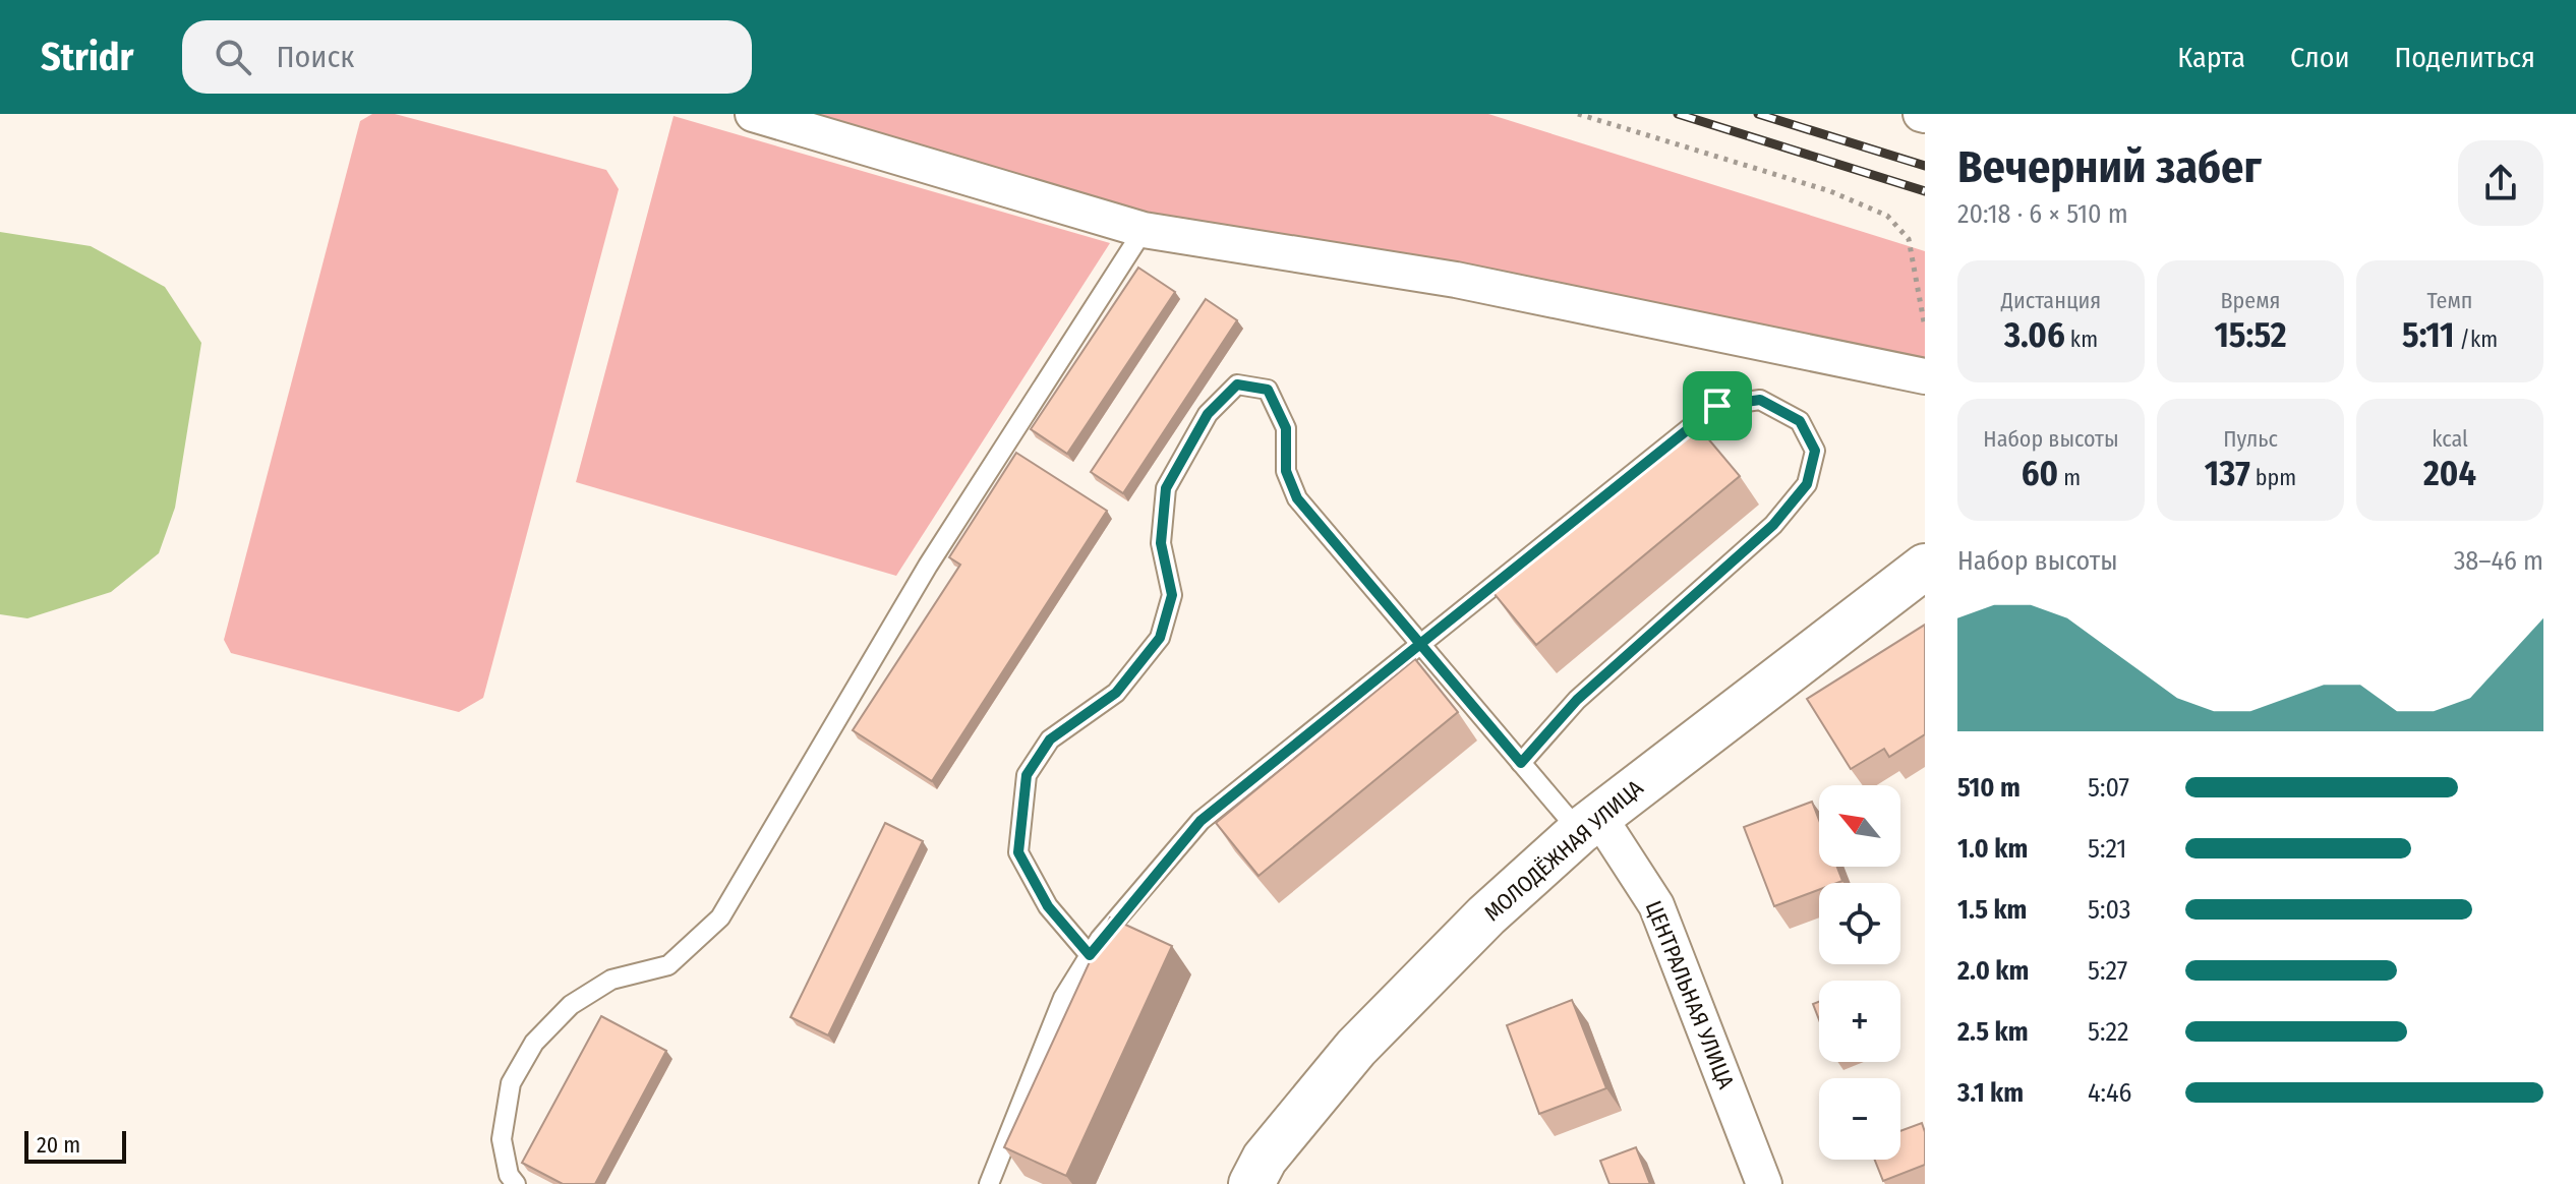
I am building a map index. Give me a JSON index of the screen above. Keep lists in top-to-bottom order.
{
  "streets": {
    "street": ["МОЛОДЁЖНАЯ УЛИЦА", "ЦЕНТРАЛЬНАЯ УЛИЦА"]
  },
  "crossings": [
    ["МОЛОДЁЖНАЯ УЛИЦА", "ЦЕНТРАЛЬНАЯ УЛИЦА"]
  ],
  "scale_bar": "20 m",
  "north": "top left",
  "page": {
    "header": "Stridr",
    "search": "Поиск",
    "nav": ["Карта", "Слои", "Поделиться"],
    "heading": ["Вечерний забег", "20:18 · 6 × 510 m"],
    "stats": [
      ["Дистанция", "3.06 km"],
      ["Время", "15:52"],
      ["Темп", "5:11 /km"],
      ["Набор высоты", "60 m"],
      ["Пульс", "137 bpm"],
      ["kcal", "204"]
    ],
    "chart": ["Набор высоты", "38–46 m"],
    "list": [
      {
        "name": "510 m",
        "note": "5:07"
      },
      {
        "name": "1.0 km",
        "note": "5:21"
      },
      {
        "name": "1.5 km",
        "note": "5:03"
      },
      {
        "name": "2.0 km",
        "note": "5:27"
      },
      {
        "name": "2.5 km",
        "note": "5:22"
      },
      {
        "name": "3.1 km",
        "note": "4:46"
      }
    ],
    "map_buttons": ["+", "−"],
    "scale": "20 m"
  }
}
